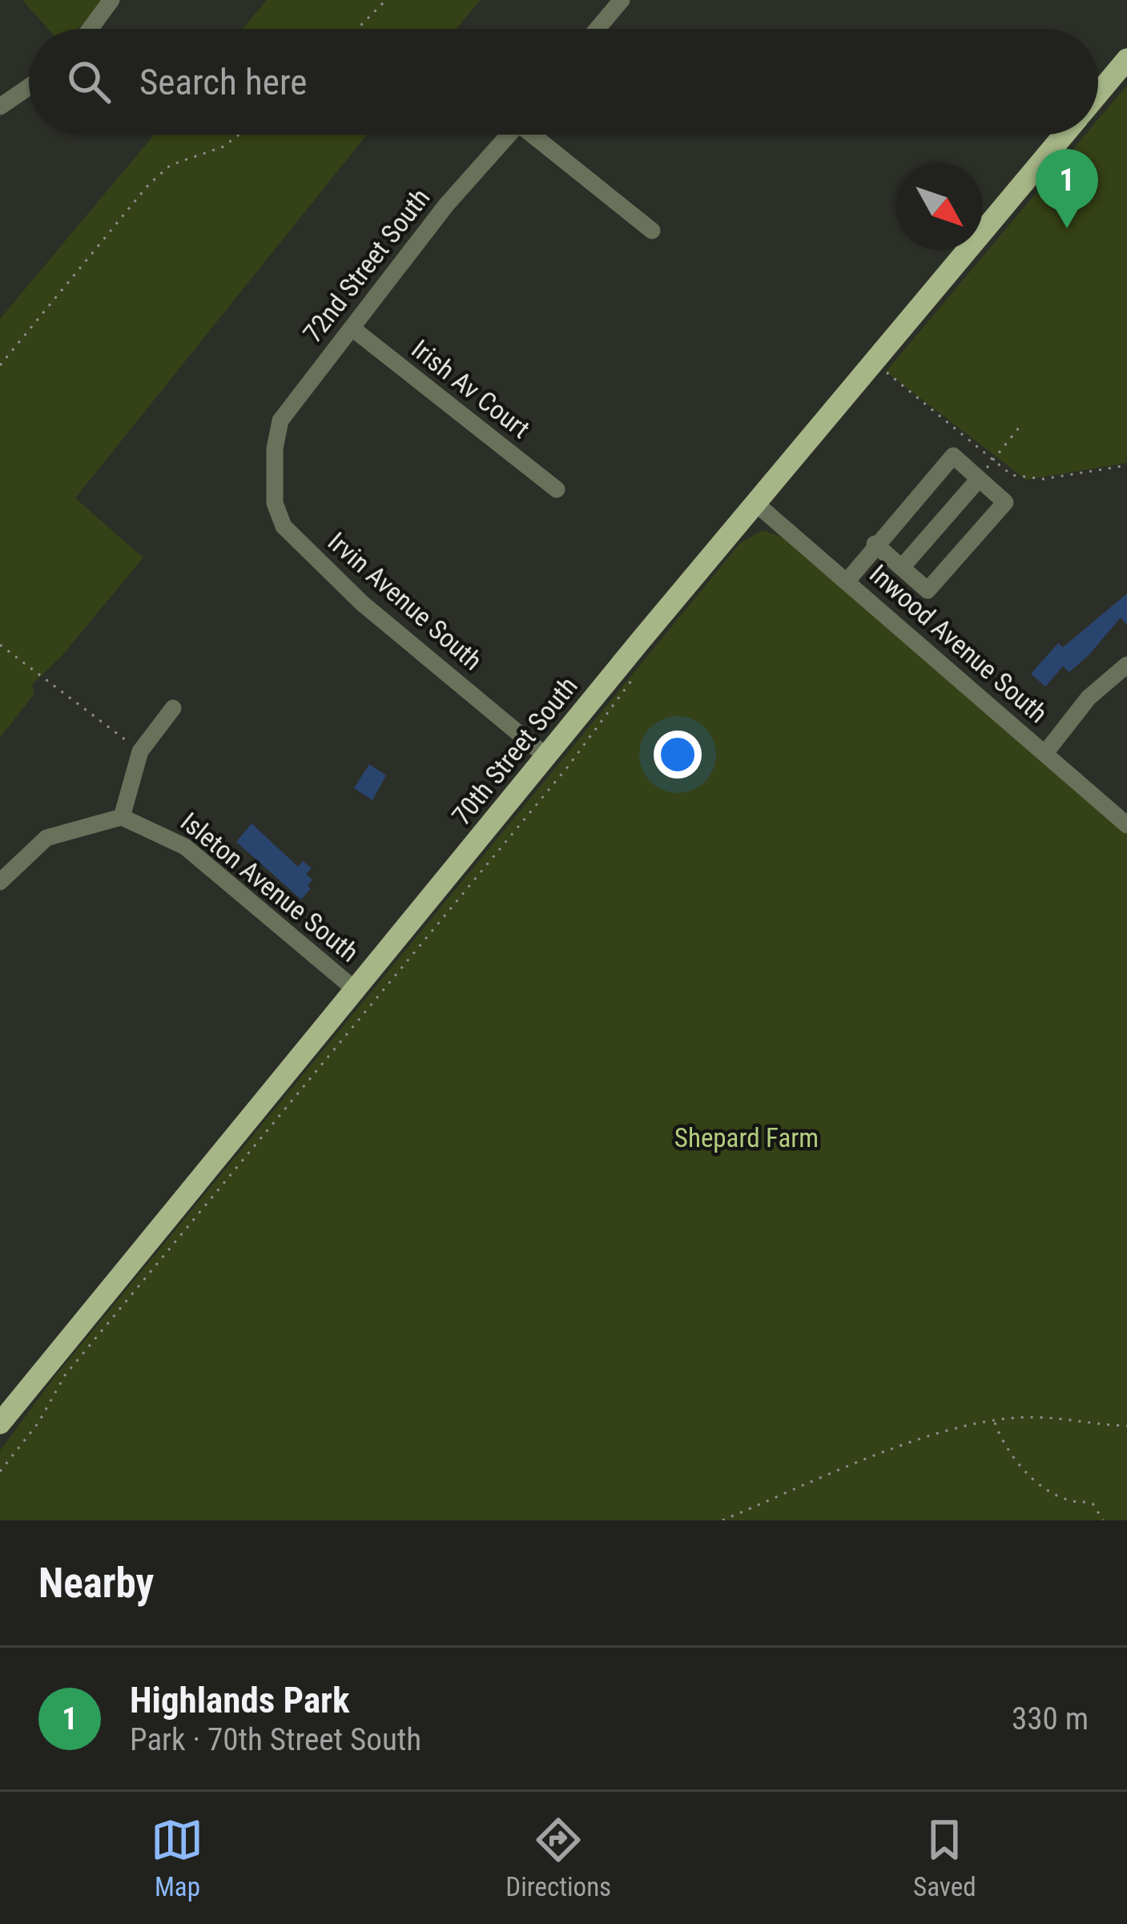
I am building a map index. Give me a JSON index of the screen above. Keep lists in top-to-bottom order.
{
  "streets": {
    "main road": ["70th Street South"],
    "street": [
      "72nd Street South",
      "Irish Av Court",
      "Irvin Avenue South",
      "Inwood Avenue South",
      "Isleton Avenue South"
    ]
  },
  "crossings": [
    ["72nd Street South", "Irish Av Court"],
    ["72nd Street South", "Irvin Avenue South"],
    ["Irvin Avenue South", "70th Street South"],
    ["Inwood Avenue South", "70th Street South"],
    ["70th Street South", "Isleton Avenue South"]
  ],
  "parks": ["Shepard Farm"],
  "north": "bottom right",
  "page": {
    "search": "Search here",
    "pins": "1",
    "heading": "Nearby",
    "list": [
      {
        "mark": "1",
        "name": "Highlands Park",
        "note": "Park · 70th Street South",
        "value": "330 m"
      }
    ],
    "nav": ["Map", "Directions", "Saved"]
  }
}
